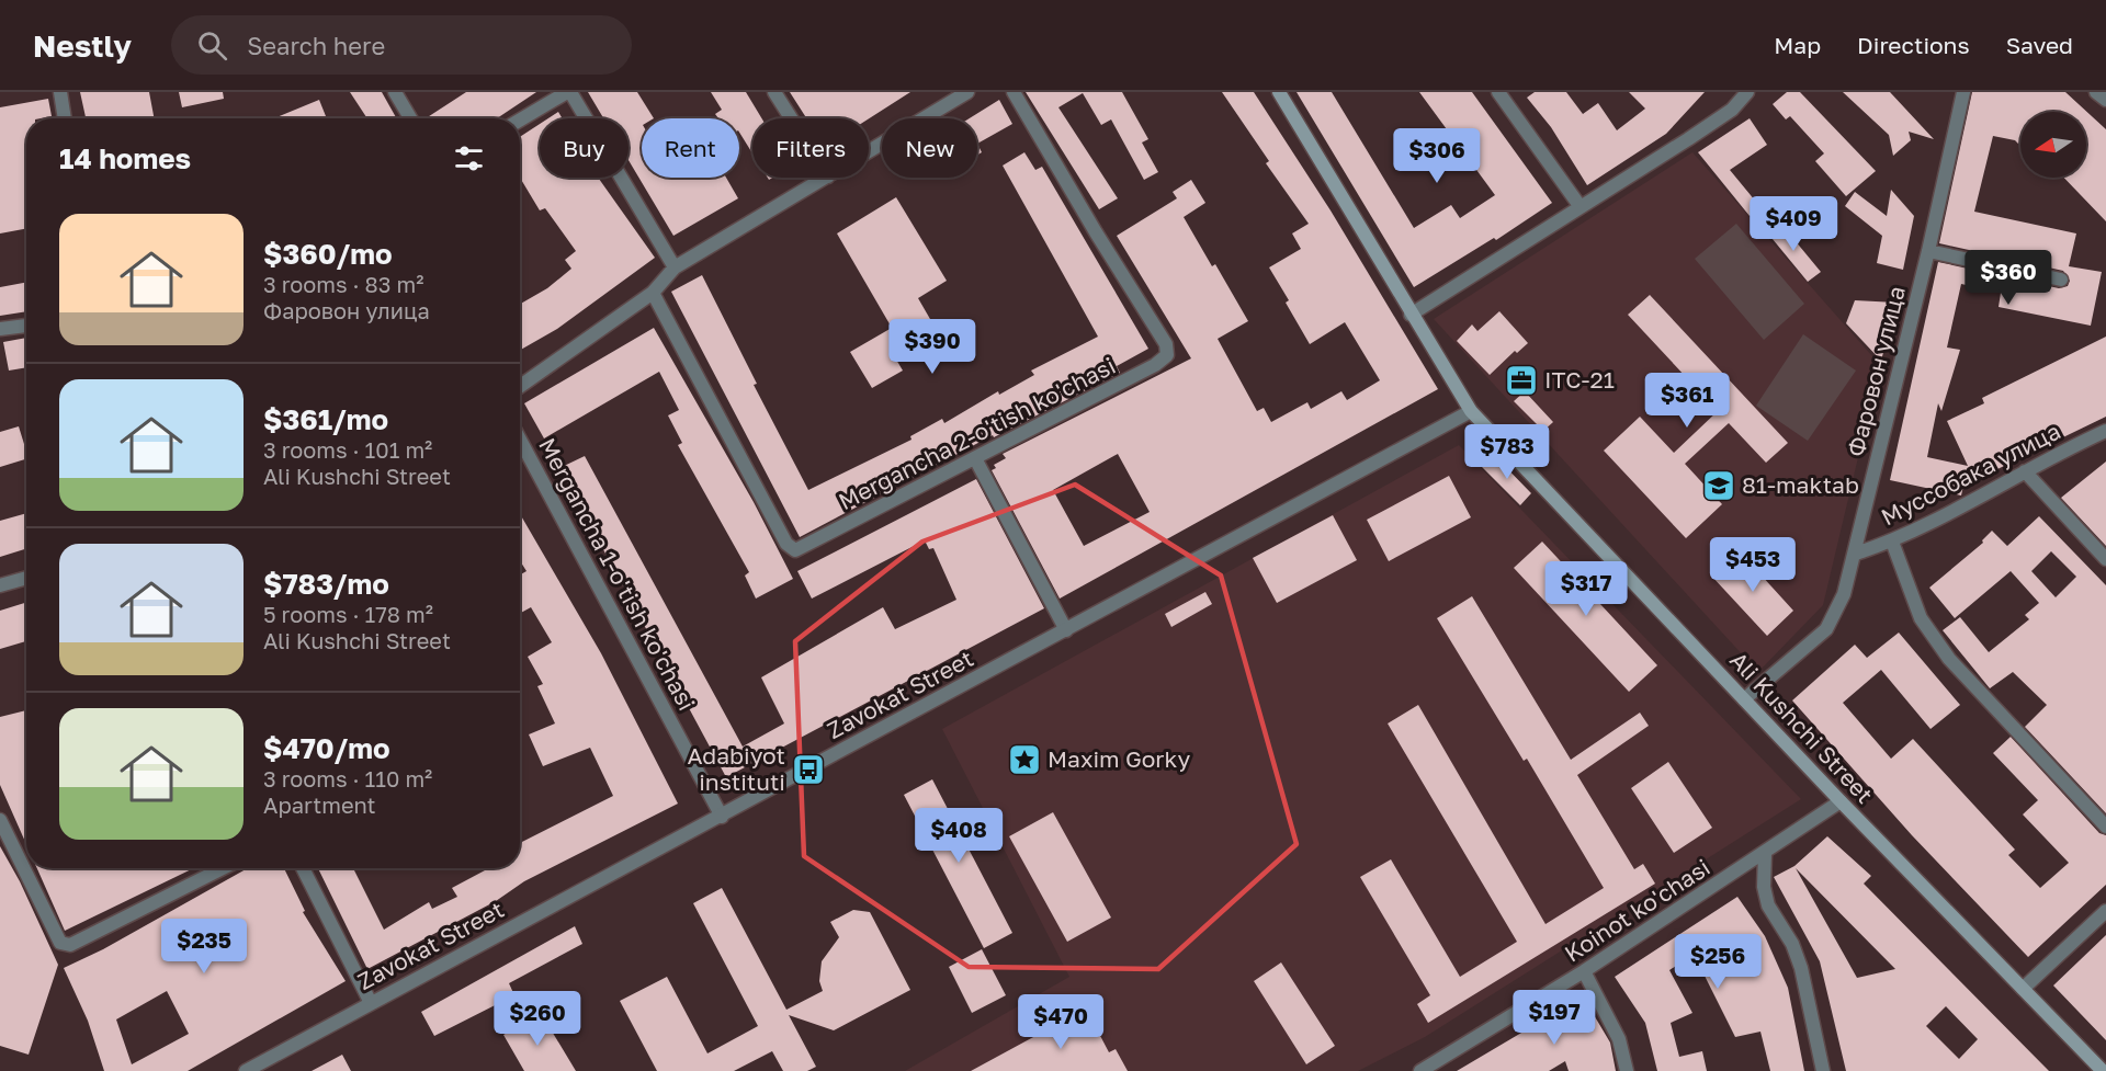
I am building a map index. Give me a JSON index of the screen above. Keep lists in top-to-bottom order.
{
  "streets": {
    "main road": ["Ali Kushchi Street"],
    "street": [
      "Фаровон улица",
      "Mergancha 2-o'tish ko'chasi",
      "Муссобака улица",
      "Mergancha 1-o'tish ko'chasi",
      "Zavokat Street",
      "Koinot ko'chasi"
    ]
  },
  "crossings": [
    ["Фаровон улица", "Муссобака улица"],
    ["Фаровон улица", "Ali Kushchi Street"],
    ["Mergancha 1-o'tish ko'chasi", "Zavokat Street"],
    ["Zavokat Street", "Ali Kushchi Street"],
    ["Ali Kushchi Street", "Koinot ko'chasi"]
  ],
  "places": {
    "office": ["ITC-21"],
    "school or university": ["81-maktab"],
    "place": ["Maxim Gorky"],
    "bus stop": ["Adabiyot instituti"]
  },
  "north": "left",
  "page": {
    "header": "Nestly",
    "search": "Search here",
    "nav": ["Map", "Directions", "Saved"],
    "chip": [
      "Buy",
      "Rent",
      "Filters",
      "New"
    ],
    "heading": "14 homes",
    "price": [
      "$306",
      "$409",
      "$360",
      "$390",
      "$361",
      "$783",
      "$453",
      "$317",
      "$408",
      "$235",
      "$256",
      "$197",
      "$260",
      "$470"
    ],
    "list": [
      {
        "name": "$360/mo",
        "note": "3 rooms · 83 m² · Фаровон улица"
      },
      {
        "name": "$361/mo",
        "note": "3 rooms · 101 m² · Ali Kushchi Street"
      },
      {
        "name": "$783/mo",
        "note": "5 rooms · 178 m² · Ali Kushchi Street"
      },
      {
        "name": "$470/mo",
        "note": "3 rooms · 110 m² · Apartment"
      }
    ]
  }
}
